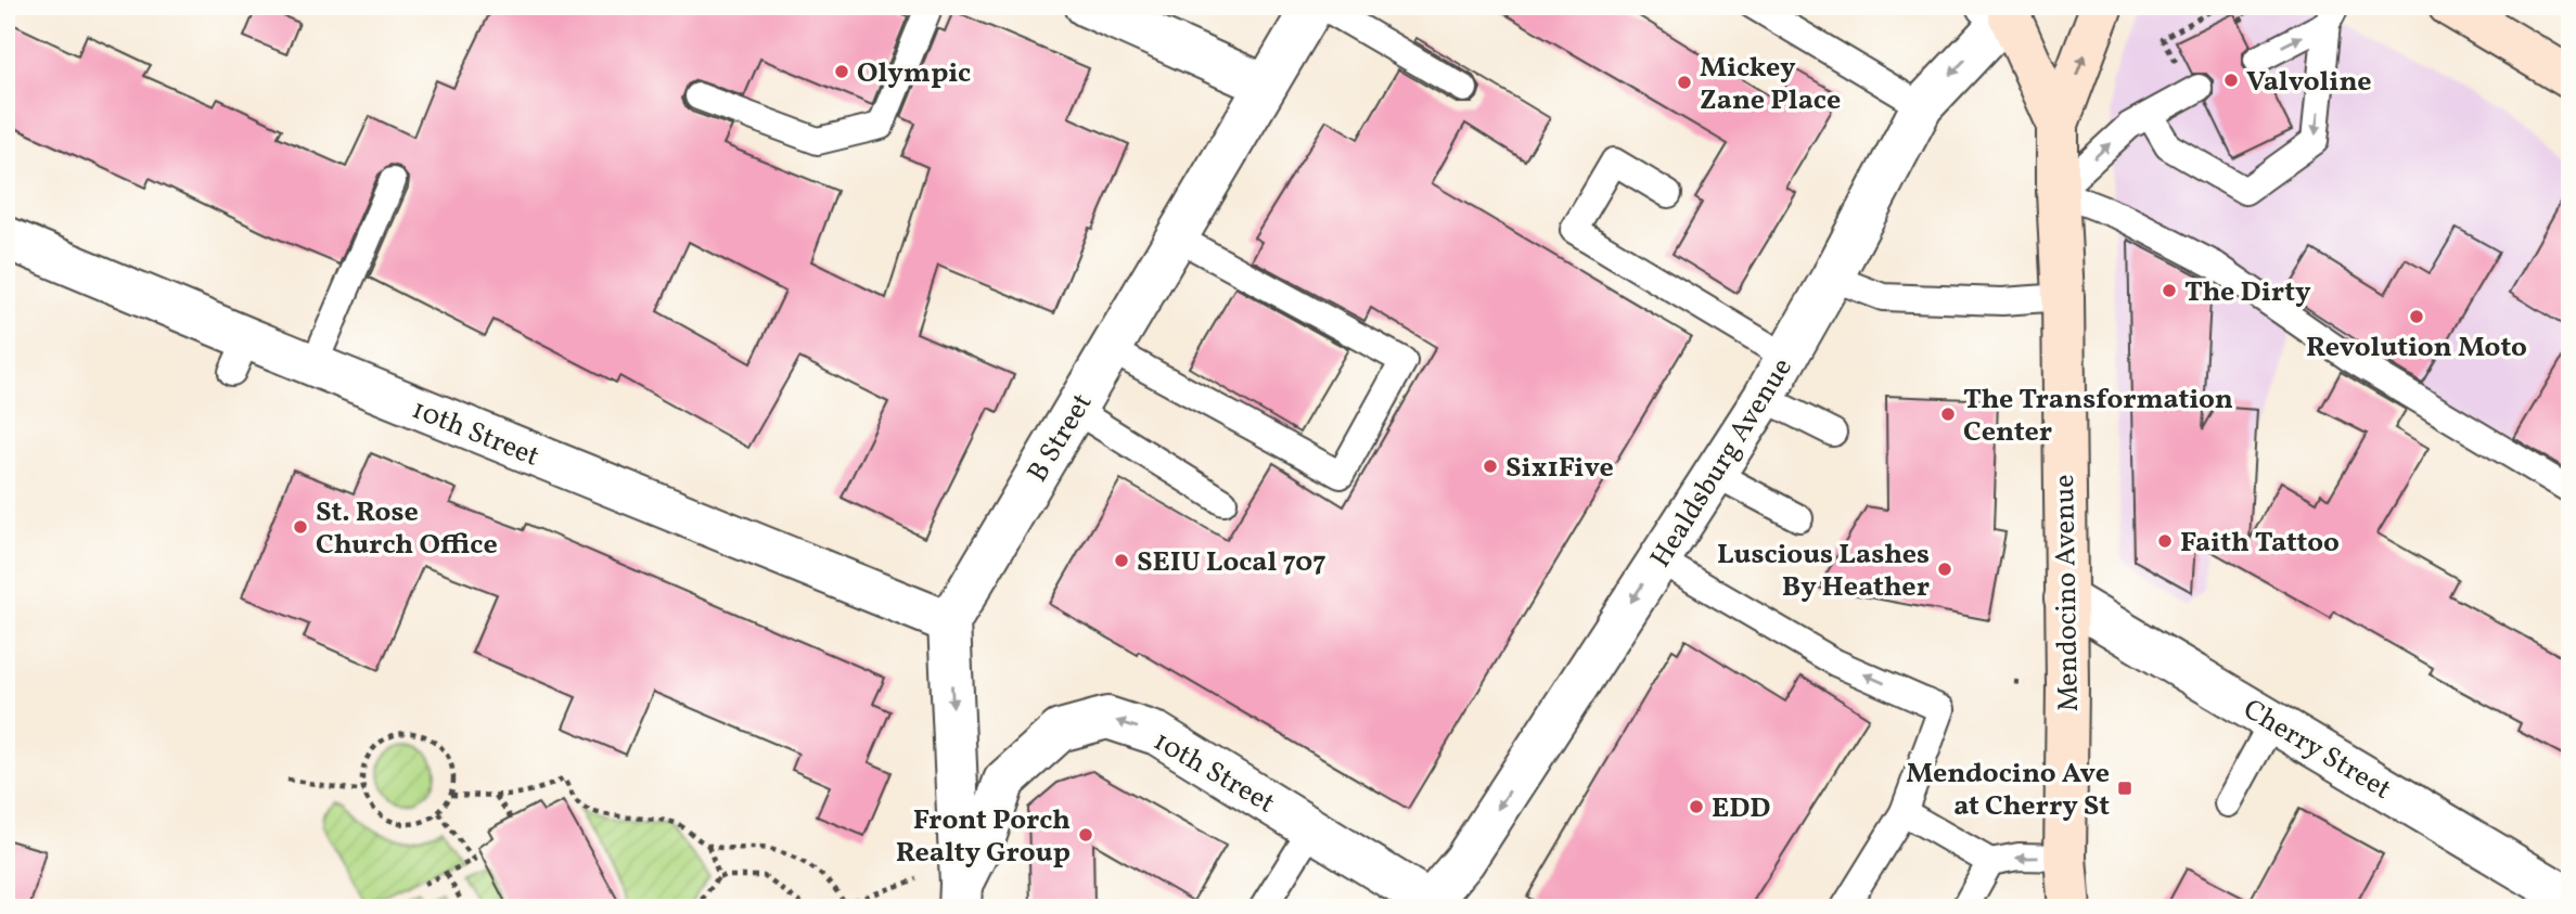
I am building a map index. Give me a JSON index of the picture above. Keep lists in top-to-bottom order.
{
  "streets": {
    "main road": ["Mendocino Avenue"],
    "street": [
      "10th Street",
      "B Street",
      "Healdsburg Avenue",
      "Cherry Street"
    ]
  },
  "crossings": [
    ["10th Street", "B Street"],
    ["10th Street", "Healdsburg Avenue"],
    ["Healdsburg Avenue", "Mendocino Avenue"],
    ["Mendocino Avenue", "Cherry Street"]
  ],
  "one_way": ["Healdsburg Avenue"],
  "places": {
    "other": [
      "Olympic",
      "Valvoline",
      "Mickey Zane Place",
      "The Dirty",
      "Revolution Moto",
      "The Transformation Center",
      "Six1Five",
      "St. Rose Church Office",
      "Faith Tattoo",
      "SEIU Local 707",
      "Luscious Lashes By Heather",
      "EDD",
      "Front Porch Realty Group"
    ],
    "transit": ["Mendocino Ave at Cherry St"]
  }
}
